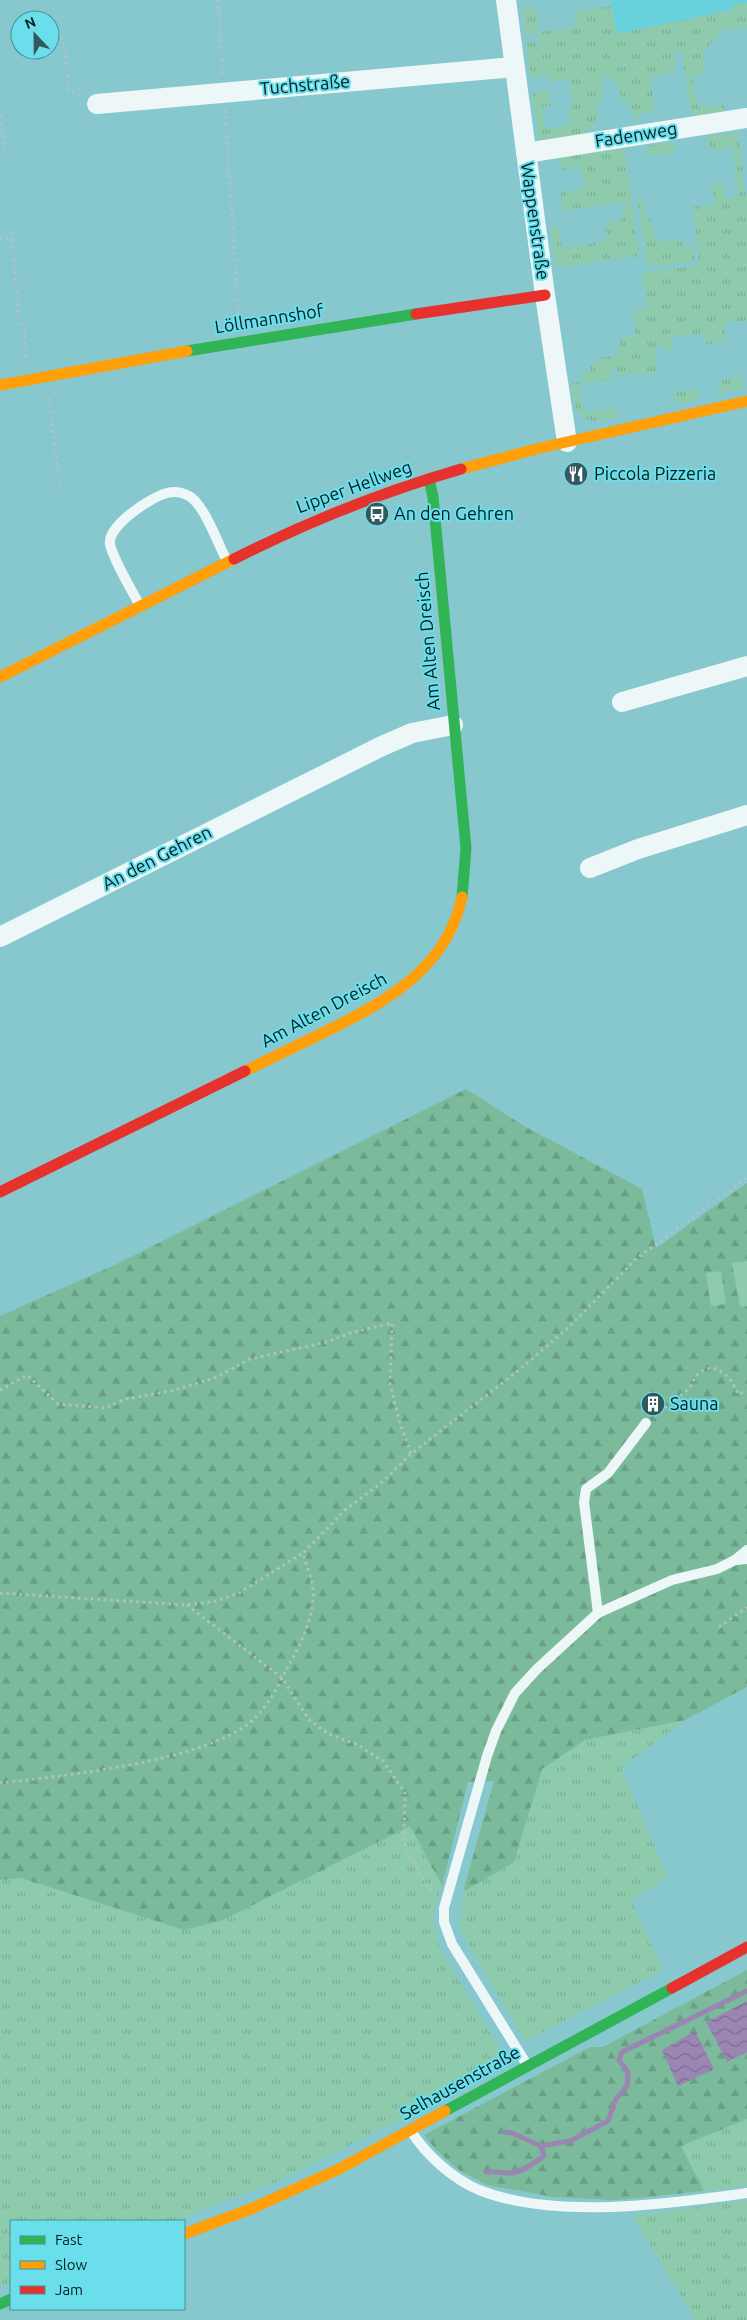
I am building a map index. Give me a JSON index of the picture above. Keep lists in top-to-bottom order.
{
  "streets": {
    "street": [
      "Tuchstraße",
      "Fadenweg",
      "Wappenstraße",
      "Löllmannshof",
      "Lipper Hellweg",
      "Am Alten Dreisch",
      "An den Gehren",
      "Selhausenstraße"
    ]
  },
  "crossings": [
    ["Tuchstraße", "Wappenstraße"],
    ["Fadenweg", "Wappenstraße"],
    ["Wappenstraße", "Löllmannshof"],
    ["Wappenstraße", "Lipper Hellweg"],
    ["Lipper Hellweg", "Am Alten Dreisch"],
    ["Am Alten Dreisch", "An den Gehren"]
  ],
  "places": {
    "restaurant": ["Piccola Pizzeria"],
    "bus stop": ["An den Gehren"],
    "building": ["Sauna"]
  },
  "legend": ["Fast", "Slow", "Jam"],
  "north": "top"
}
